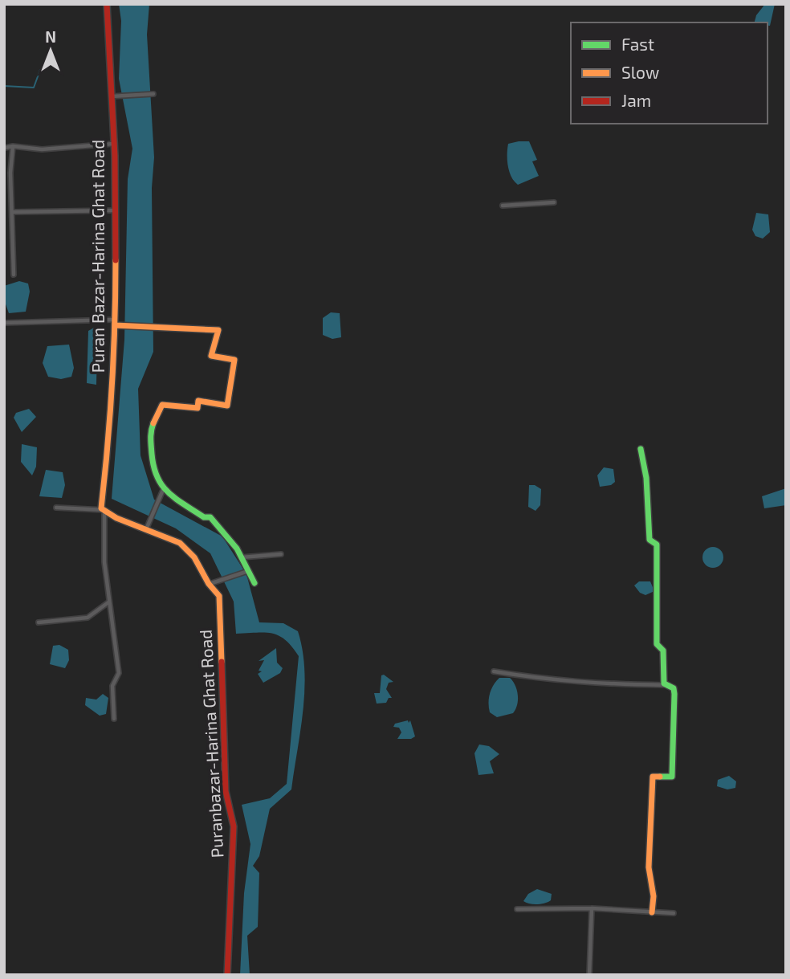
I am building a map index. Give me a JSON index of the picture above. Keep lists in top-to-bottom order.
{
  "streets": {
    "main road": ["Puran Bazar-Harina Ghat Road", "Puranbazar-Harina Ghat Road"]
  },
  "crossings": [
    ["Puran Bazar-Harina Ghat Road", "Puranbazar-Harina Ghat Road"]
  ],
  "legend": ["Fast", "Slow", "Jam"],
  "north": "top"
}
